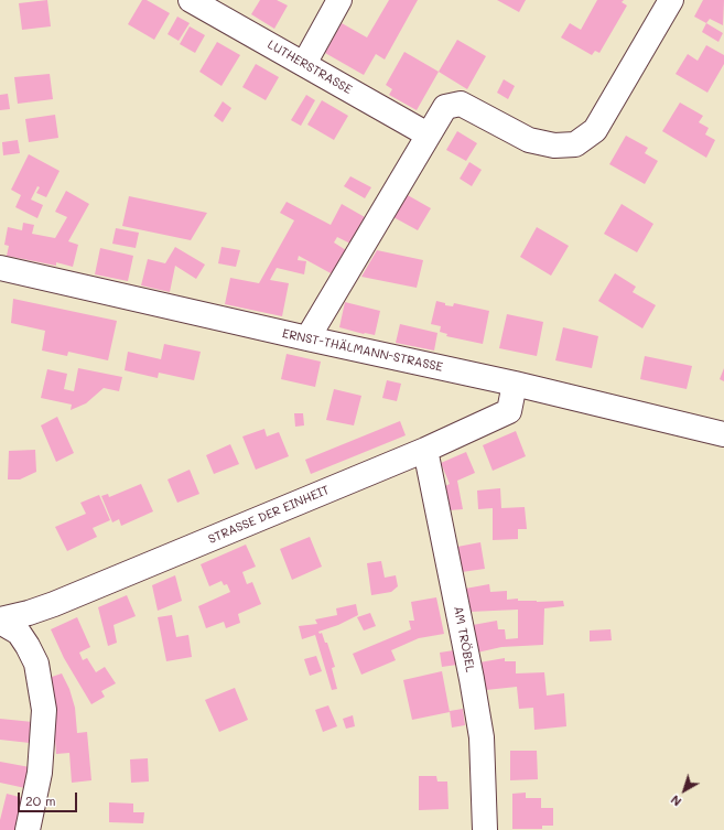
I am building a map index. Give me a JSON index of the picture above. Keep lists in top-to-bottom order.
{
  "streets": {
    "street": [
      "LUTHERSTRASSE",
      "ERNST-THÄLMANN-STRASSE",
      "STRASSE DER EINHEIT",
      "AM TRÖBEL"
    ]
  },
  "crossings": [
    ["ERNST-THÄLMANN-STRASSE", "STRASSE DER EINHEIT"],
    ["STRASSE DER EINHEIT", "AM TRÖBEL"]
  ],
  "scale_bar": "20 m",
  "north": "bottom left"
}
